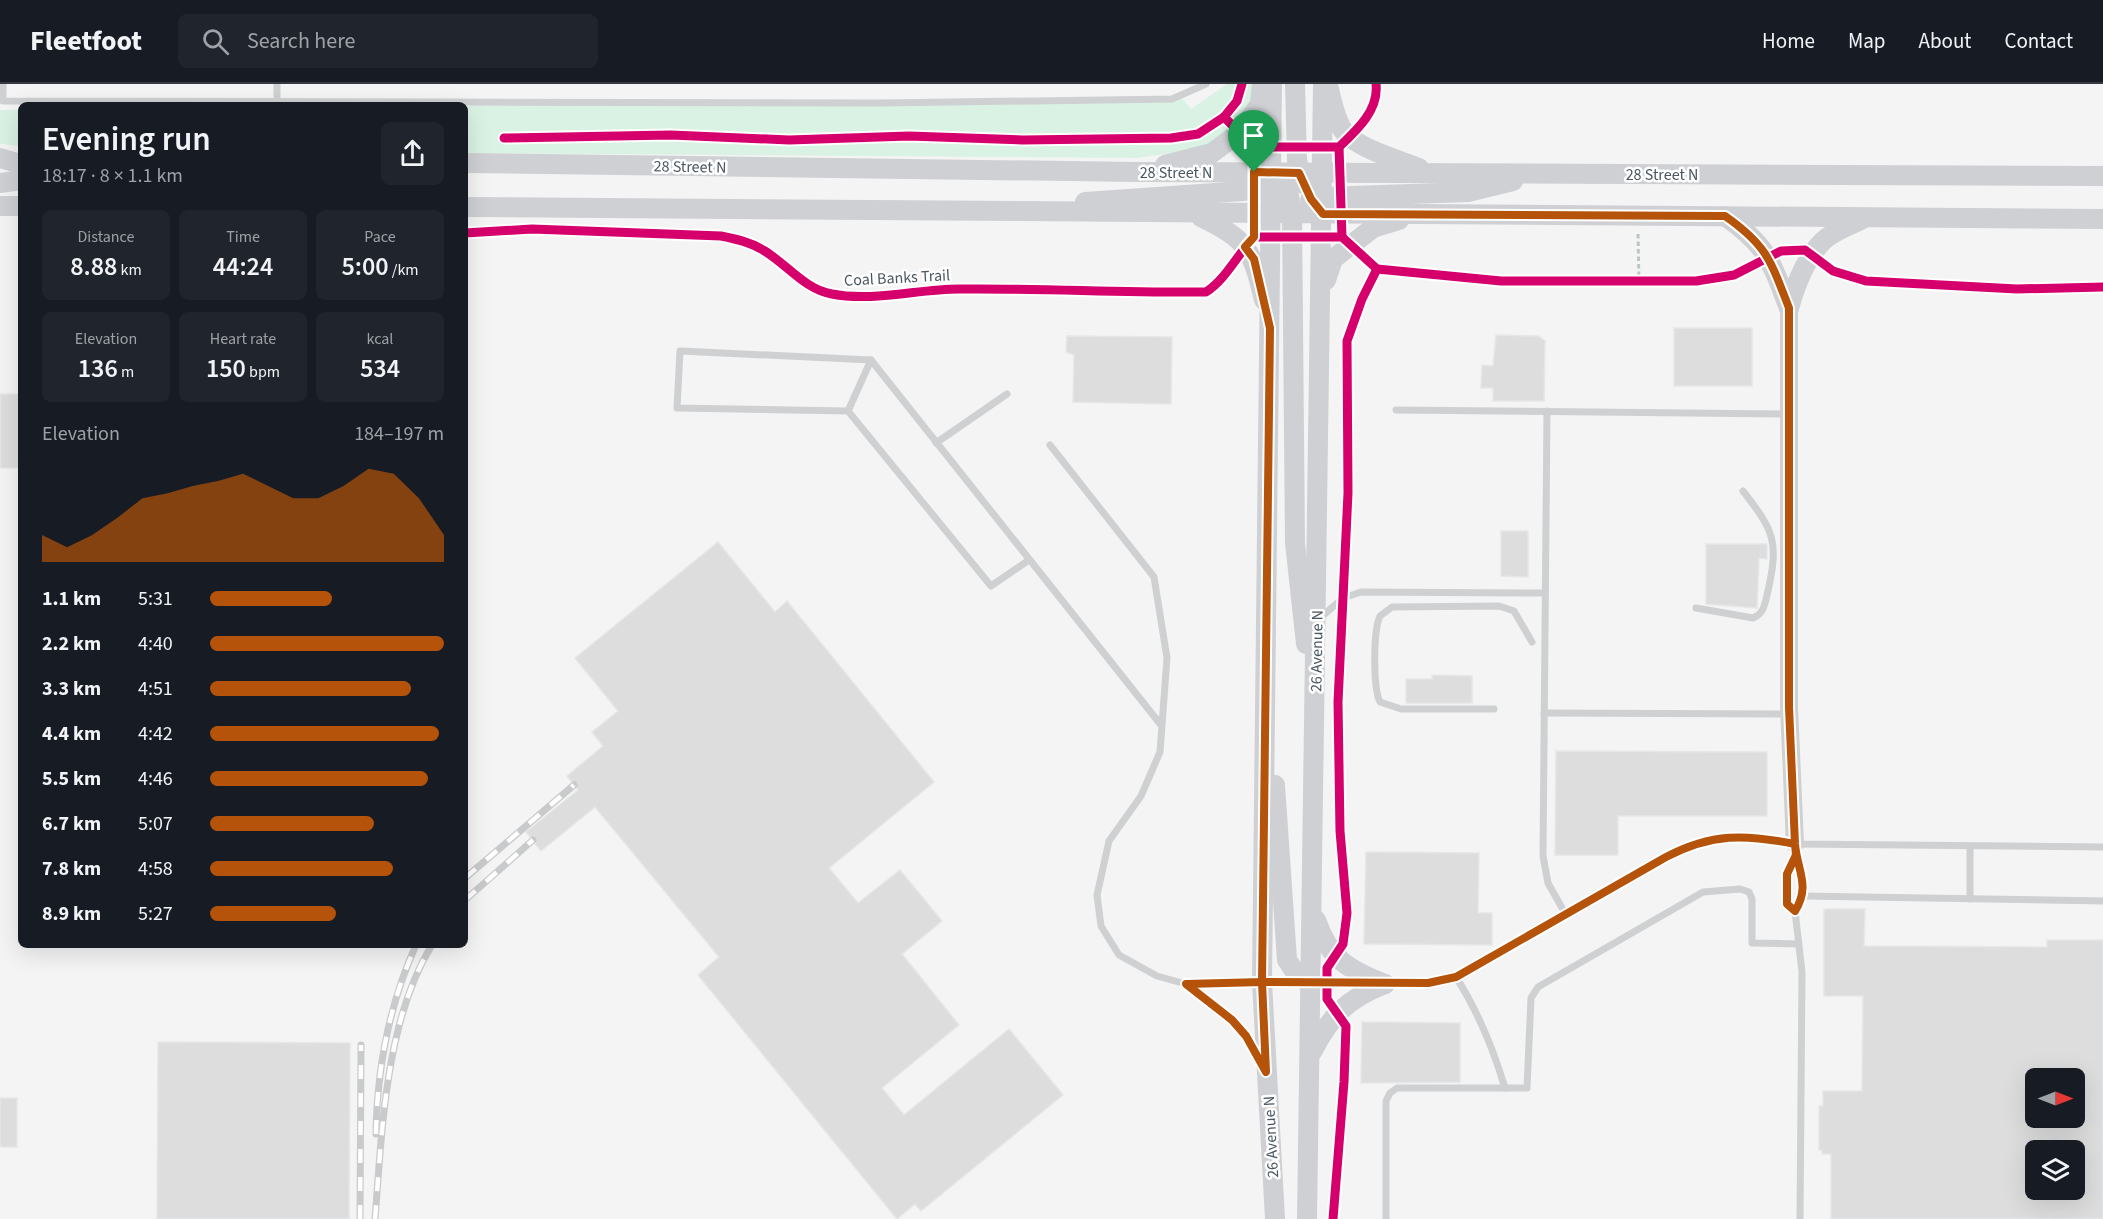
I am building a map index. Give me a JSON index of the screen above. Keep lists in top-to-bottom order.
{
  "streets": {
    "main road": ["28 Street N", "26 Avenue N"],
    "cycle path": ["Coal Banks Trail"]
  },
  "crossings": [
    ["28 Street N", "26 Avenue N"]
  ],
  "north": "right",
  "page": {
    "header": "Fleetfoot",
    "search": "Search here",
    "nav": [
      "Home",
      "Map",
      "About",
      "Contact"
    ],
    "heading": ["Evening run", "18:17 · 8 × 1.1 km"],
    "stats": [
      ["Distance", "8.88 km"],
      ["Time", "44:24"],
      ["Pace", "5:00 /km"],
      ["Elevation", "136 m"],
      ["Heart rate", "150 bpm"],
      ["kcal", "534"]
    ],
    "chart": ["Elevation", "184–197 m"],
    "list": [
      {
        "name": "1.1 km",
        "note": "5:31"
      },
      {
        "name": "2.2 km",
        "note": "4:40"
      },
      {
        "name": "3.3 km",
        "note": "4:51"
      },
      {
        "name": "4.4 km",
        "note": "4:42"
      },
      {
        "name": "5.5 km",
        "note": "4:46"
      },
      {
        "name": "6.7 km",
        "note": "5:07"
      },
      {
        "name": "7.8 km",
        "note": "4:58"
      },
      {
        "name": "8.9 km",
        "note": "5:27"
      }
    ]
  }
}
